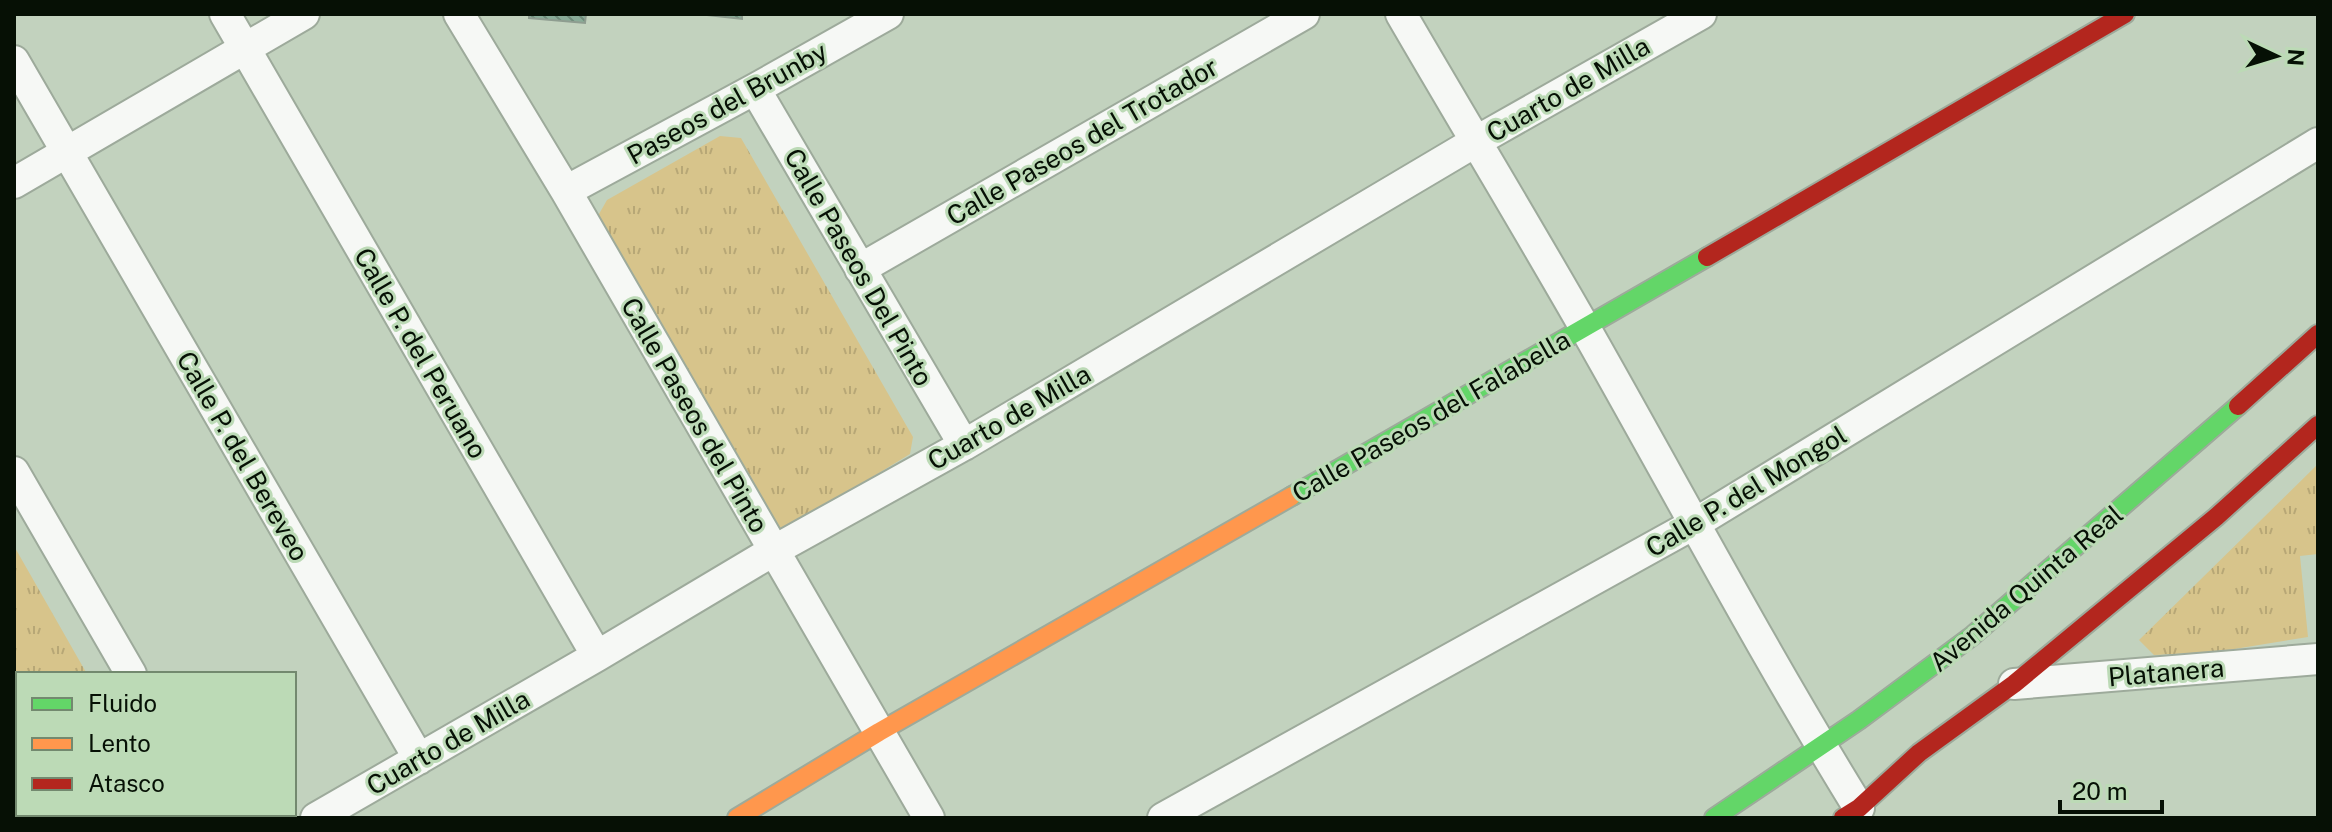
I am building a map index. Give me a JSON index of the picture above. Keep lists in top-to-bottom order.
{
  "streets": {
    "street": [
      "Cuarto de Milla",
      "Paseos del Brunby",
      "Calle Paseos del Trotador",
      "Calle Paseos Del Pinto",
      "Calle P. del Peruano",
      "Calle Paseos del Pinto",
      "Calle Paseos del Falabella",
      "Calle P. del Bereveo",
      "Calle P. del Mongol",
      "Avenida Quinta Real",
      "Platanera"
    ]
  },
  "crossings": [
    ["Cuarto de Milla", "Calle Paseos Del Pinto"],
    ["Cuarto de Milla", "Calle P. del Peruano"],
    ["Cuarto de Milla", "Calle Paseos del Pinto"],
    ["Cuarto de Milla", "Calle P. del Bereveo"],
    ["Paseos del Brunby", "Calle Paseos Del Pinto"],
    ["Paseos del Brunby", "Calle Paseos del Pinto"],
    ["Calle Paseos del Trotador", "Calle Paseos Del Pinto"],
    ["Calle Paseos del Pinto", "Calle Paseos del Falabella"]
  ],
  "legend": ["Fluido", "Lento", "Atasco"],
  "scale_bar": "20 m",
  "north": "right"
}
